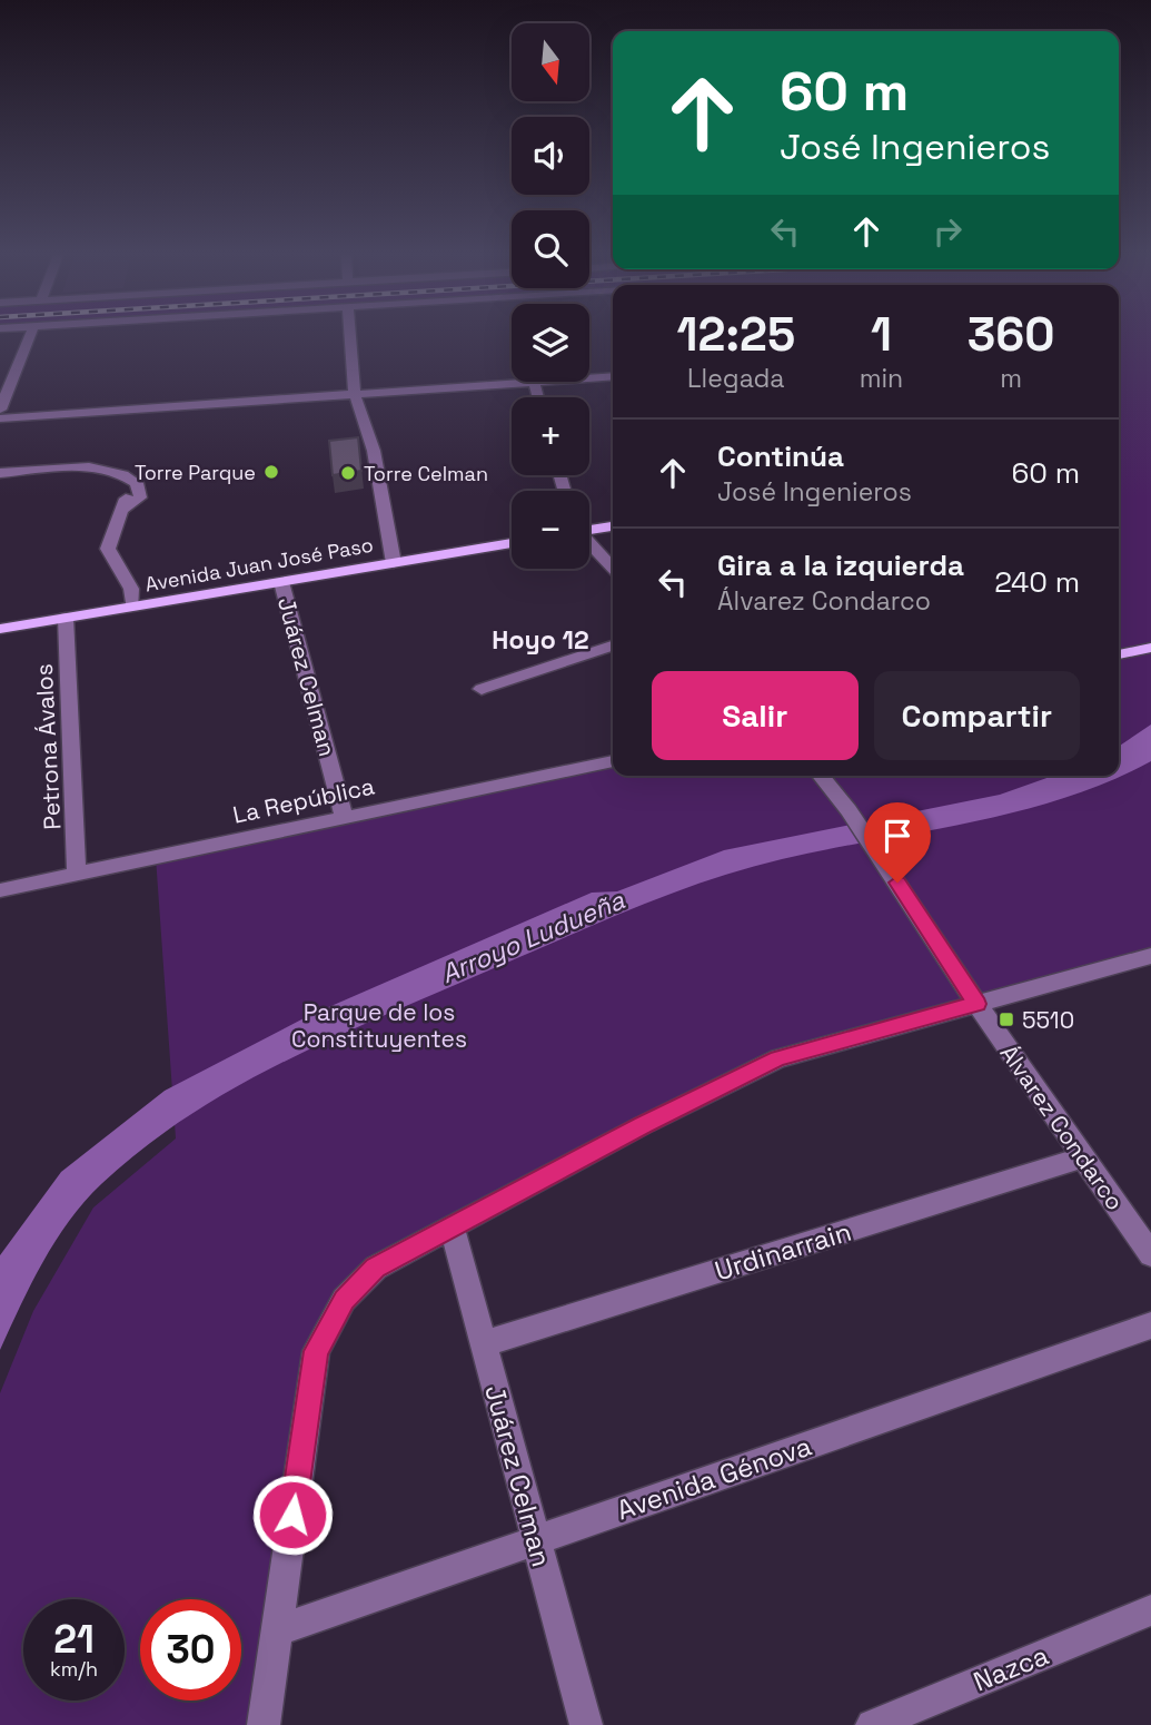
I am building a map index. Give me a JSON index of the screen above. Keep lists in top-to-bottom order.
{
  "streets": {
    "main road": ["Avenida Juan José Paso"],
    "street": [
      "Juárez Celman",
      "Petrona Ávalos",
      "La República",
      "Álvarez Condarco",
      "Urdinarrain",
      "Avenida Génova",
      "Nazca"
    ]
  },
  "crossings": [
    ["Avenida Juan José Paso", "Juárez Celman"],
    ["Avenida Juan José Paso", "Petrona Ávalos"],
    ["Juárez Celman", "La República"],
    ["Juárez Celman", "Urdinarrain"],
    ["Juárez Celman", "Avenida Génova"],
    ["Petrona Ávalos", "La República"],
    ["Álvarez Condarco", "Urdinarrain"]
  ],
  "districts": ["Hoyo 12"],
  "water": ["Arroyo Ludueña"],
  "parks": ["Parque de los Constituyentes"],
  "places": {
    "other": ["Torre Parque", "Torre Celman"],
    "transit": ["5510"]
  },
  "north": "bottom",
  "page": {
    "map_buttons": ["+", "−"],
    "turn": ["60 m", "José Ingenieros"],
    "eta": [
      "12:25",
      "Llegada",
      "1",
      "min",
      "360",
      "m"
    ],
    "list": [
      {
        "name": "Continúa",
        "note": "José Ingenieros",
        "value": "60 m"
      },
      {
        "name": "Gira a la izquierda",
        "note": "Álvarez Condarco",
        "value": "240 m"
      }
    ],
    "buttons": ["Salir", "Compartir"],
    "speed": "21 km/h",
    "limit": "30"
  }
}
